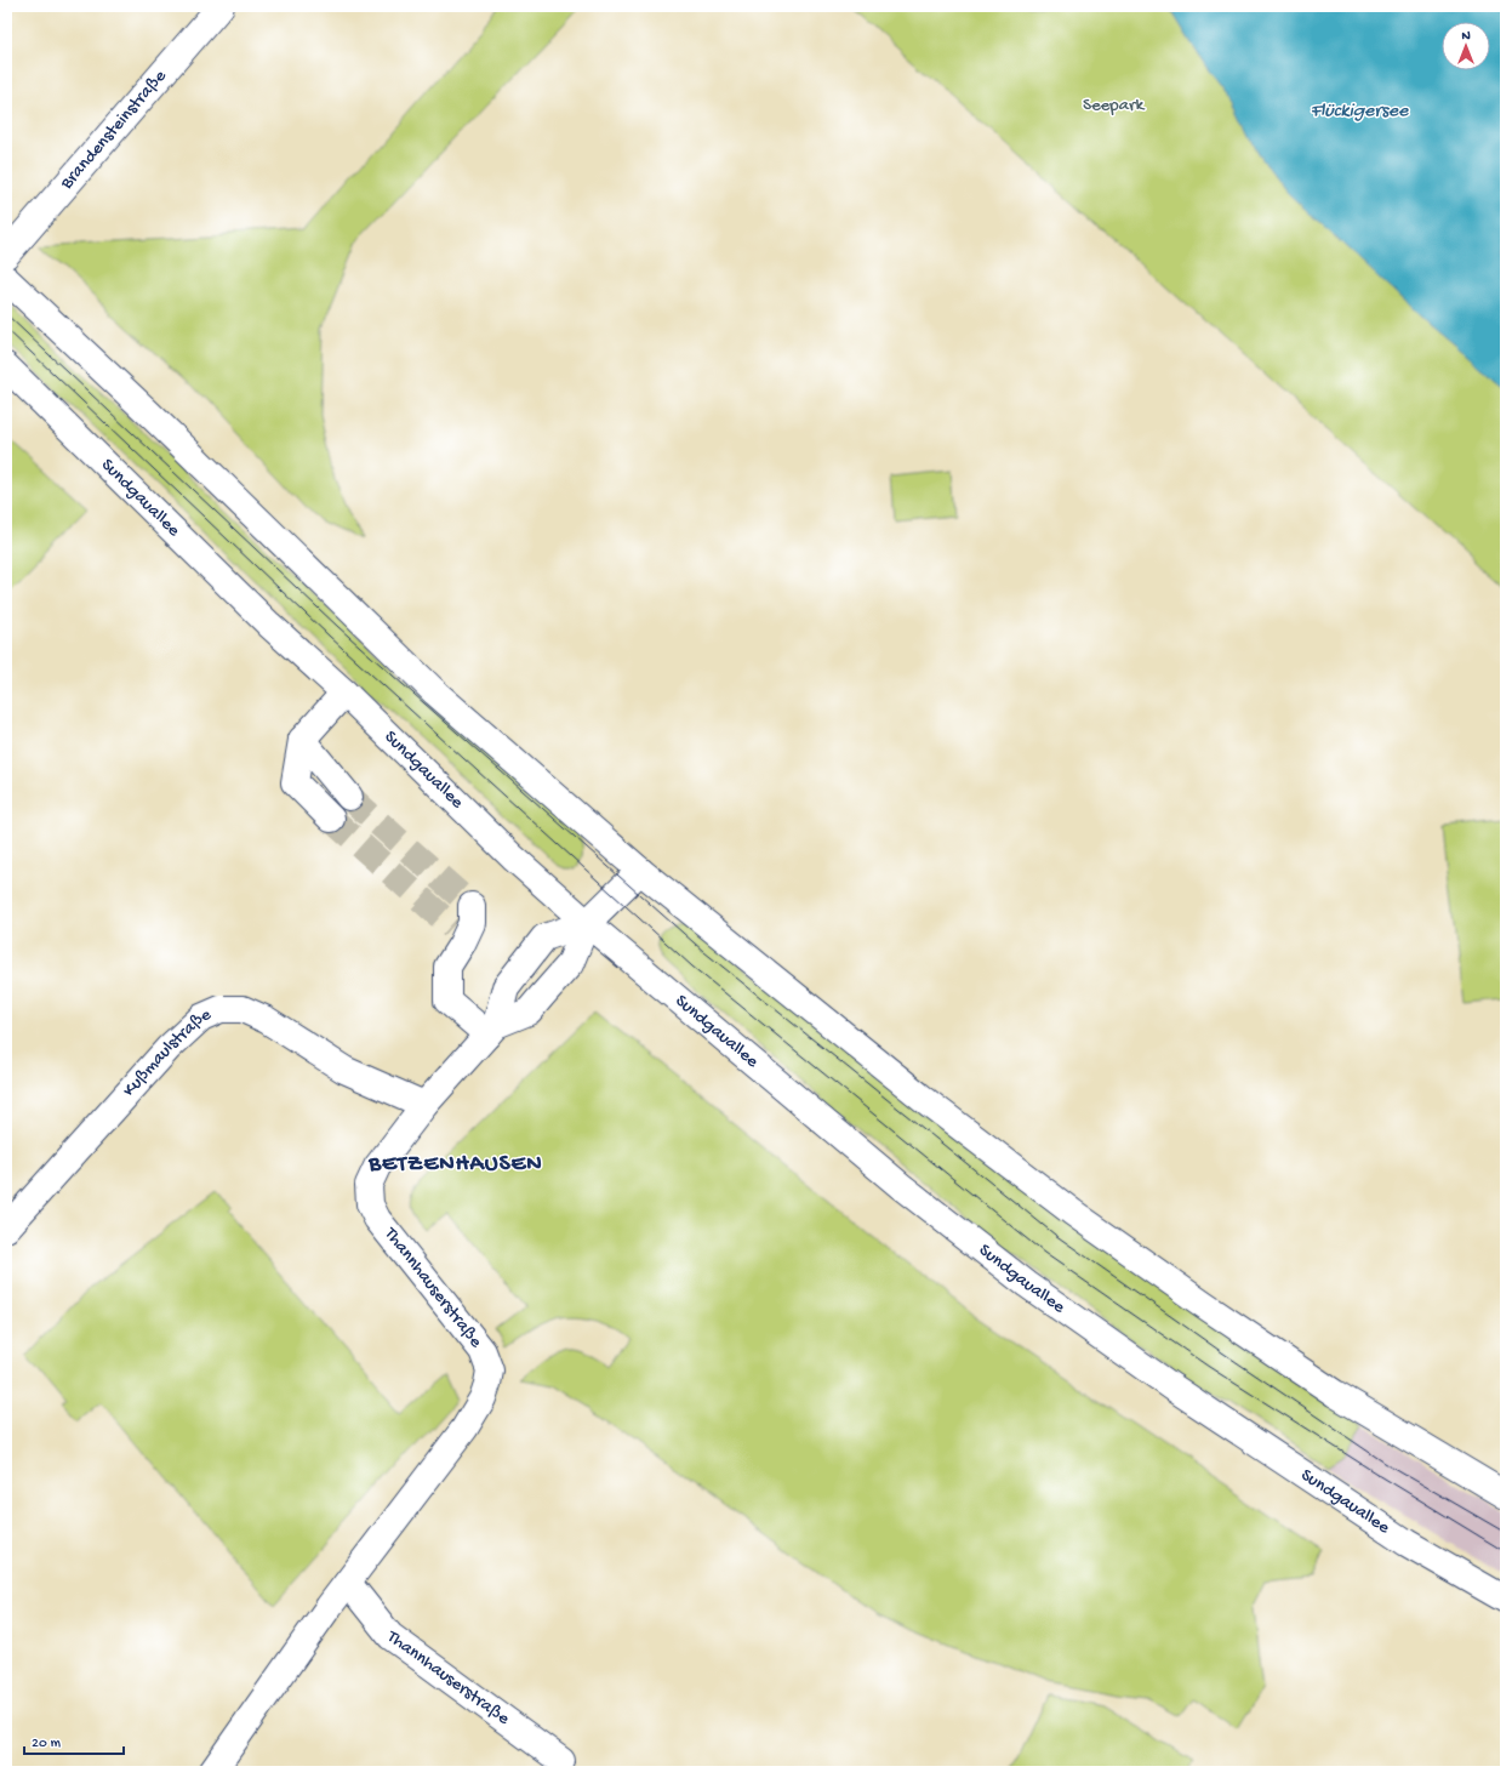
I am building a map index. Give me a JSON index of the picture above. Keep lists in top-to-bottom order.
{
  "streets": {
    "street": [
      "Brandensteinstraße",
      "Sundgauallee",
      "Kußmaulstraße",
      "Thannhauserstraße"
    ]
  },
  "crossings": [
    ["Sundgauallee", "Thannhauserstraße"],
    ["Kußmaulstraße", "Thannhauserstraße"]
  ],
  "districts": ["BETZENHAUSEN"],
  "water": ["Flückigersee"],
  "parks": ["Seepark"],
  "scale_bar": "20 m",
  "north": "top"
}
